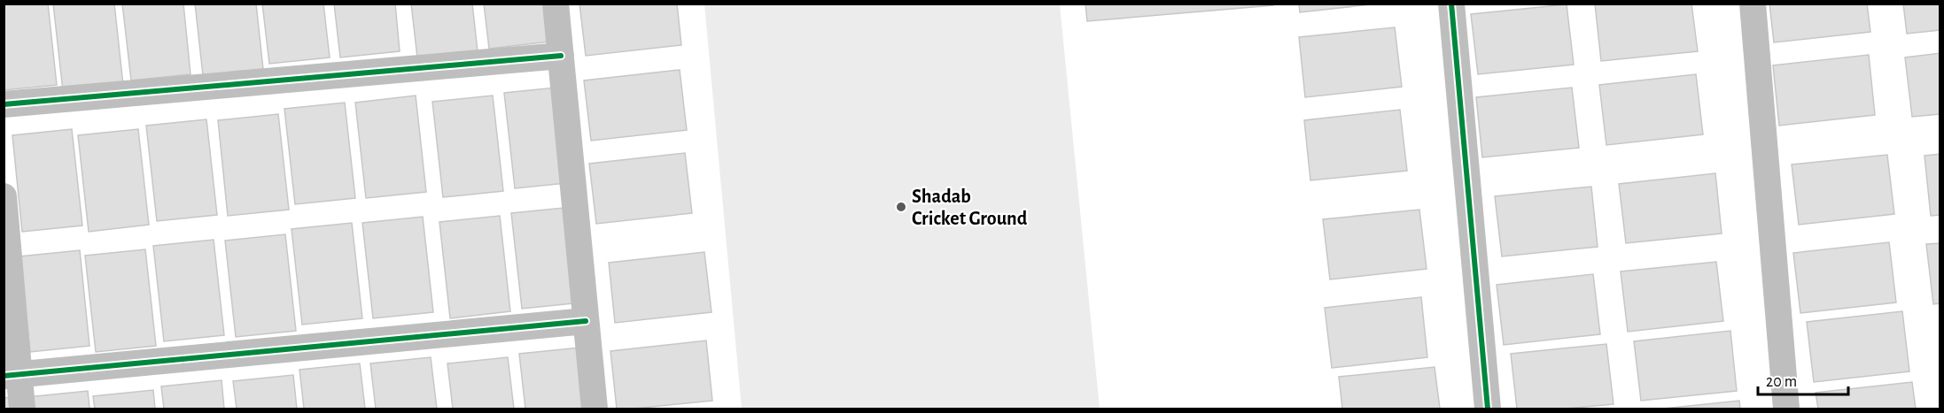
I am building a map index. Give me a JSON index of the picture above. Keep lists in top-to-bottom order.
{
  "places": ["Shadab Cricket Ground"],
  "scale_bar": "20 m"
}
